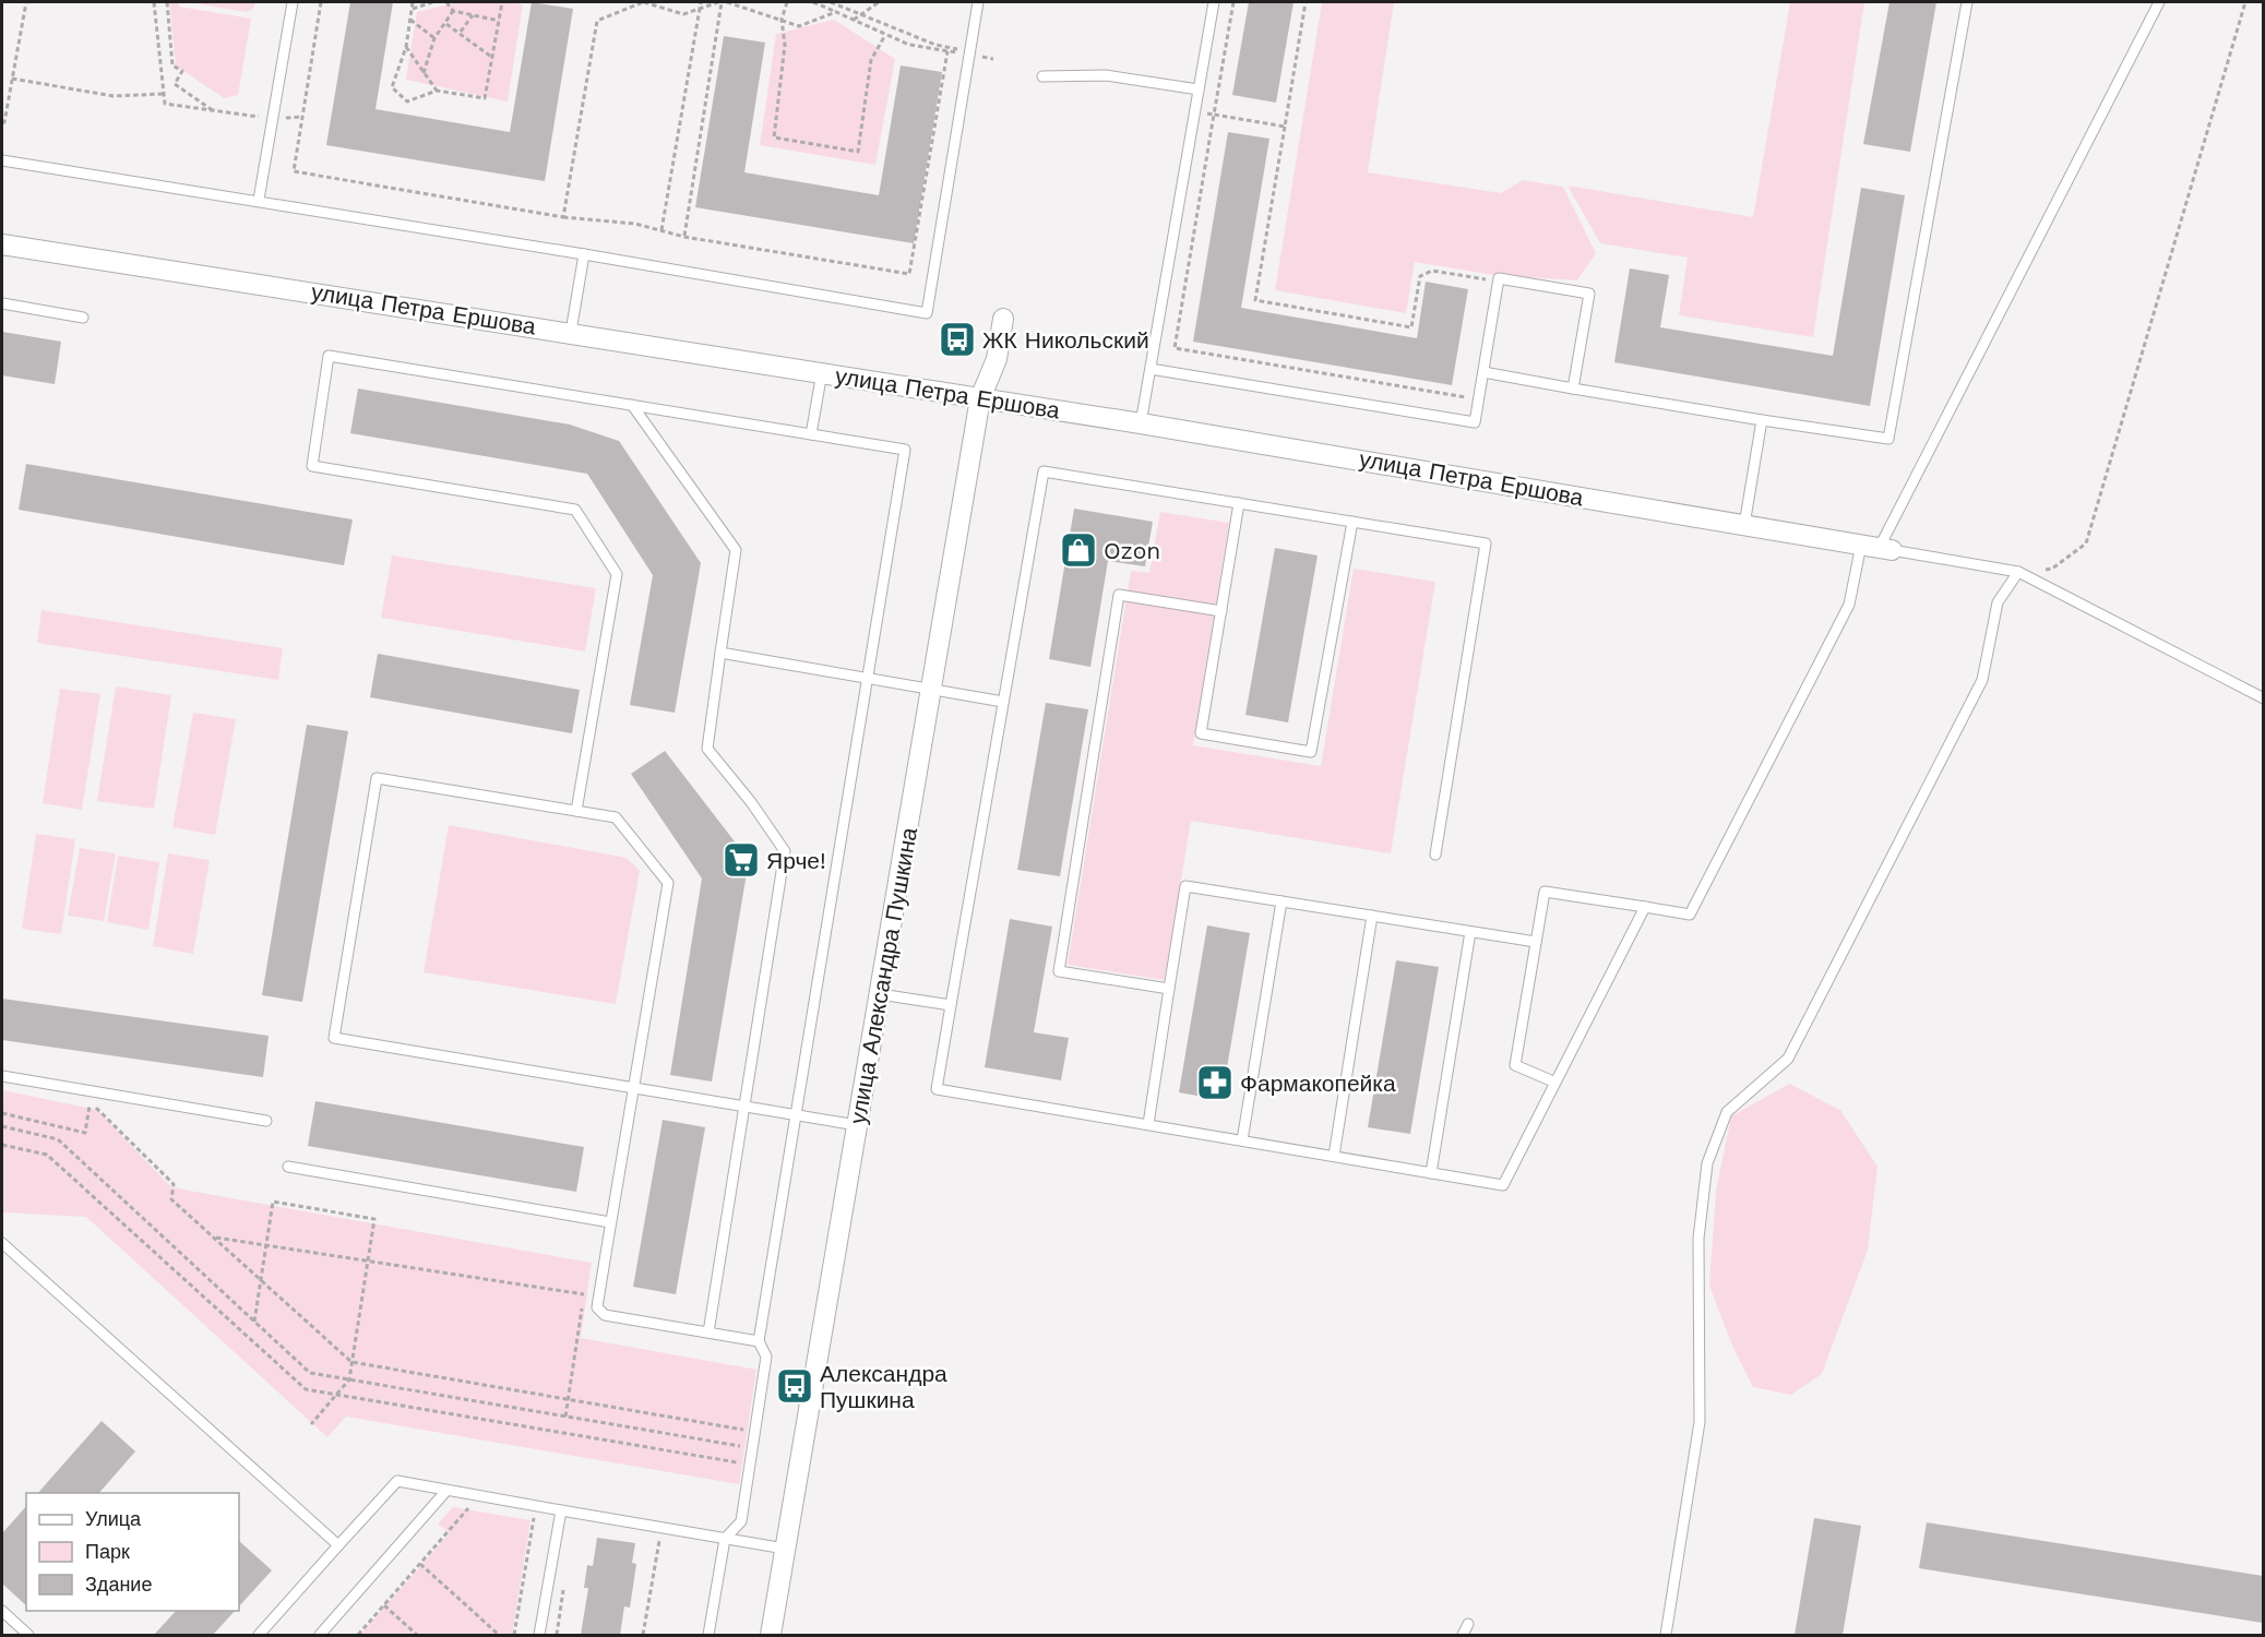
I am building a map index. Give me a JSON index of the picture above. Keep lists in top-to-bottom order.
{
  "streets": {
    "street": ["улица Петра Ершова", "улица Александра Пушкина"]
  },
  "crossings": [
    ["улица Петра Ершова", "улица Александра Пушкина"]
  ],
  "places": {
    "bus stop": ["ЖК Никольский", "Александра Пушкина"],
    "shop": ["Ozon"],
    "supermarket": ["Ярче!"],
    "pharmacy": ["Фармакопейка"]
  },
  "legend": ["Улица", "Парк", "Здание"]
}
